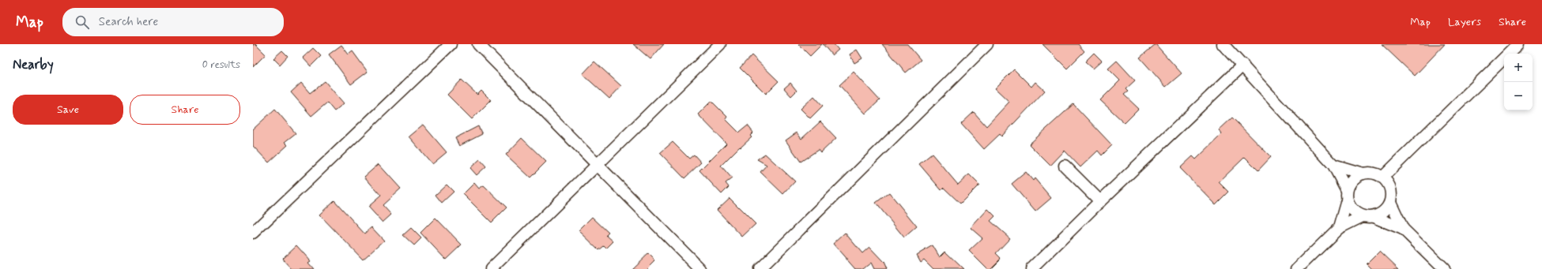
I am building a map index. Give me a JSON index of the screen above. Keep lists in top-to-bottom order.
{
  "page": {
    "header": "Map",
    "search": "Search here",
    "nav": ["Map", "Layers", "Share"],
    "heading": ["Nearby", "0 results"],
    "map_buttons": ["+", "−"],
    "buttons": ["Save", "Share"]
  }
}
